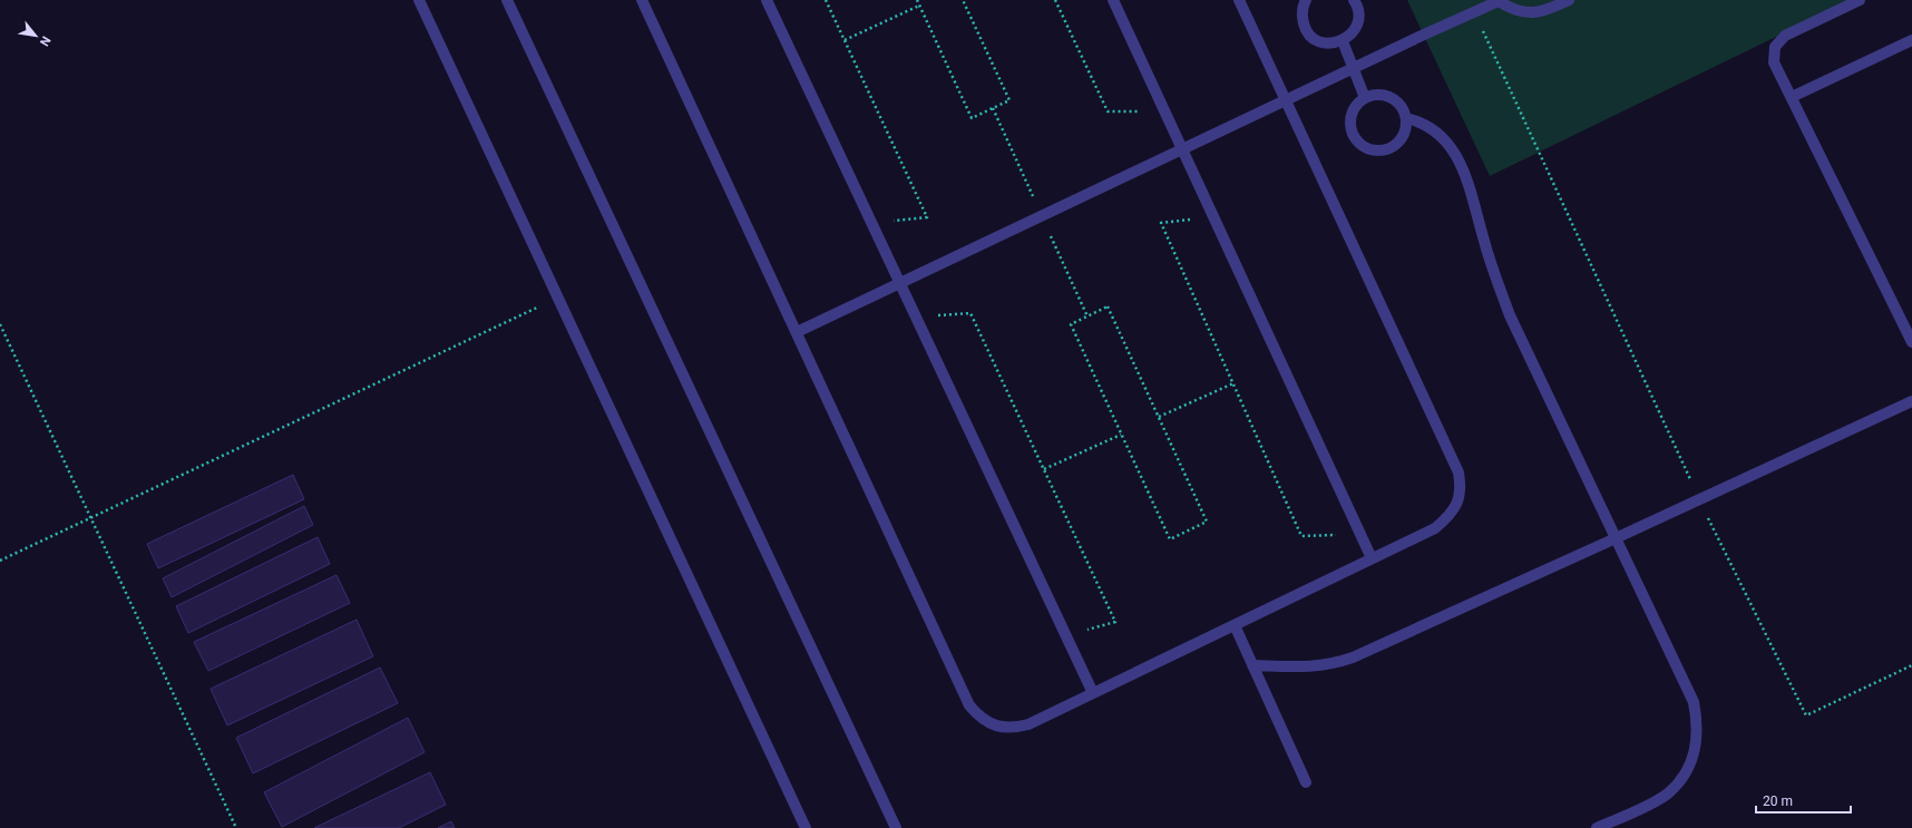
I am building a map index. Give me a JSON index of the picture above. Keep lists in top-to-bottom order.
{
  "scale_bar": "20 m",
  "north": "bottom right"
}
